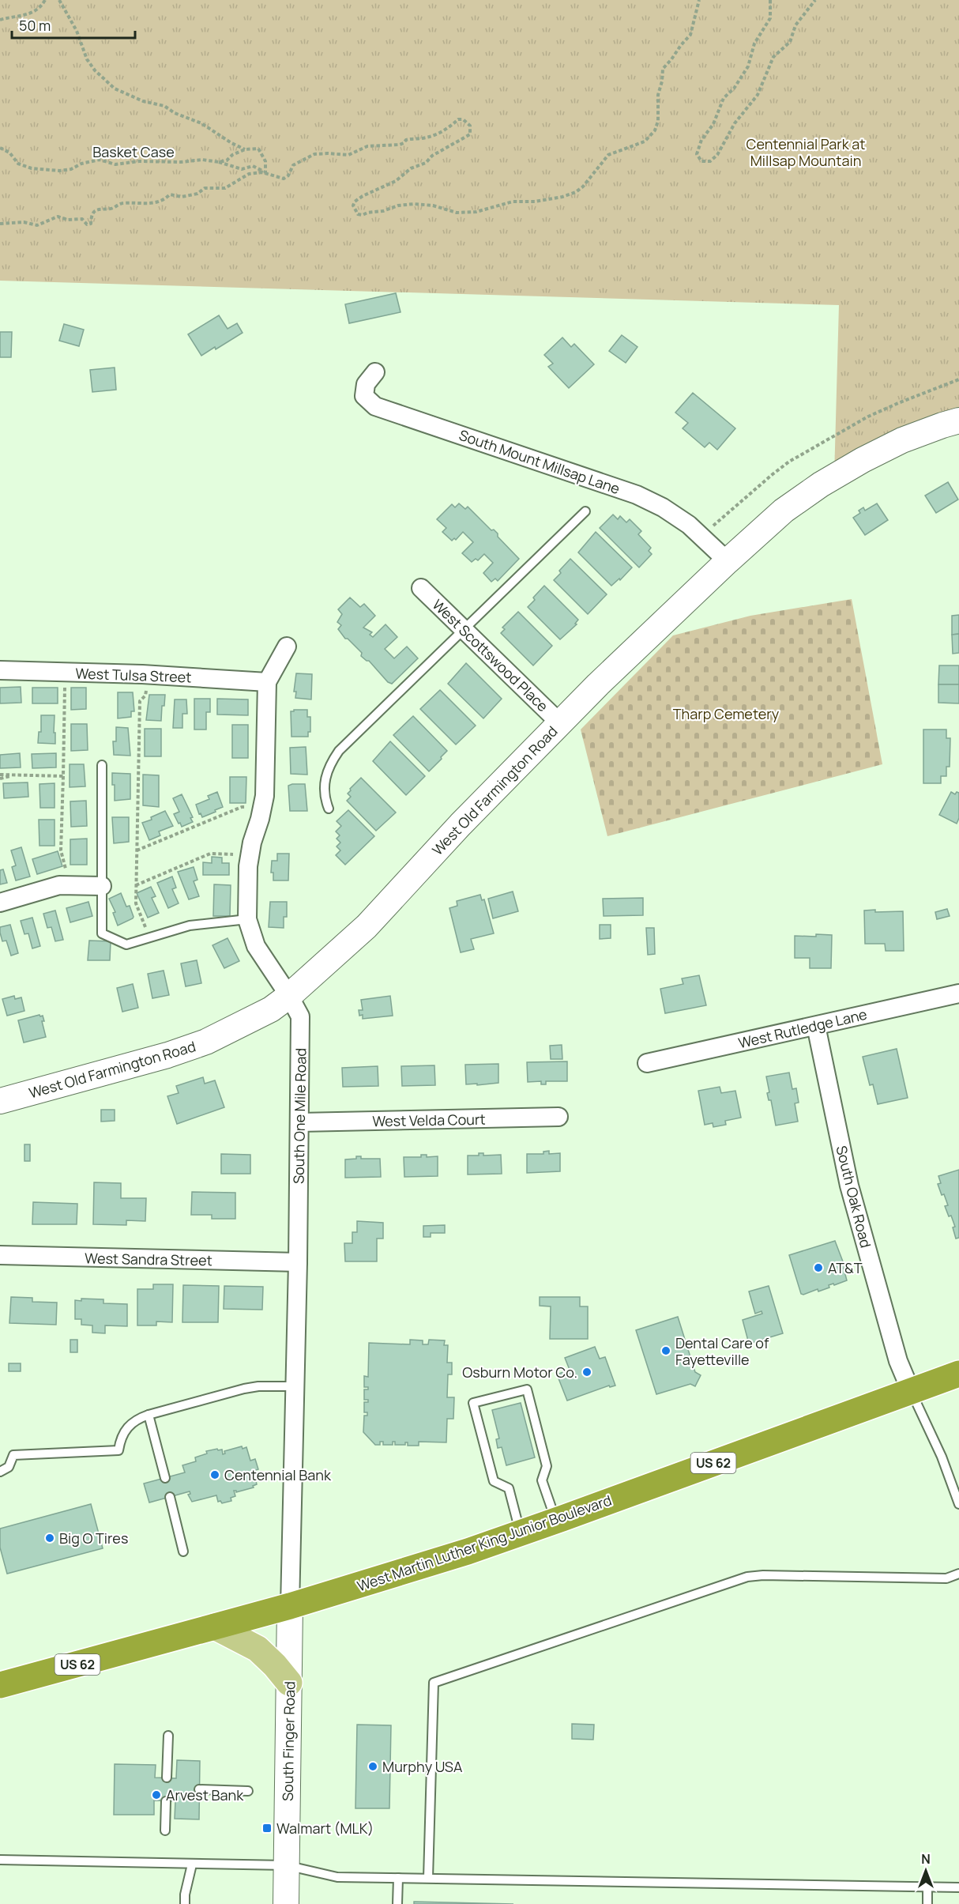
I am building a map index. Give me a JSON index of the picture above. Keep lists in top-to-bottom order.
{
  "streets": {
    "highway": ["US 62", "West Martin Luther King Junior Boulevard"],
    "street": [
      "South Mount Millsap Lane",
      "West Scottswood Place",
      "West Tulsa Street",
      "West Old Farmington Road",
      "West Rutledge Lane",
      "South One Mile Road",
      "West Velda Court",
      "South Oak Road",
      "West Sandra Street",
      "South Finger Road"
    ],
    "path": ["Basket Case"]
  },
  "crossings": [
    ["South Mount Millsap Lane", "West Old Farmington Road"],
    ["West Scottswood Place", "West Old Farmington Road"],
    ["West Tulsa Street", "South One Mile Road"],
    ["West Old Farmington Road", "South One Mile Road"],
    ["West Rutledge Lane", "South Oak Road"],
    ["South One Mile Road", "West Velda Court"],
    ["South One Mile Road", "West Sandra Street"],
    ["South One Mile Road", "West Martin Luther King Junior Boulevard"],
    ["South One Mile Road", "South Finger Road"],
    ["South Oak Road", "West Martin Luther King Junior Boulevard"],
    ["West Martin Luther King Junior Boulevard", "South Finger Road"]
  ],
  "parks": ["Centennial Park at Millsap Mountain", "Tharp Cemetery"],
  "places": {
    "other": [
      "AT&T",
      "Dental Care of Fayetteville",
      "Osburn Motor Co.",
      "Centennial Bank",
      "Big O Tires",
      "Murphy USA",
      "Arvest Bank"
    ],
    "transit": ["Walmart (MLK)"]
  },
  "scale_bar": "50 m",
  "north": "top"
}
